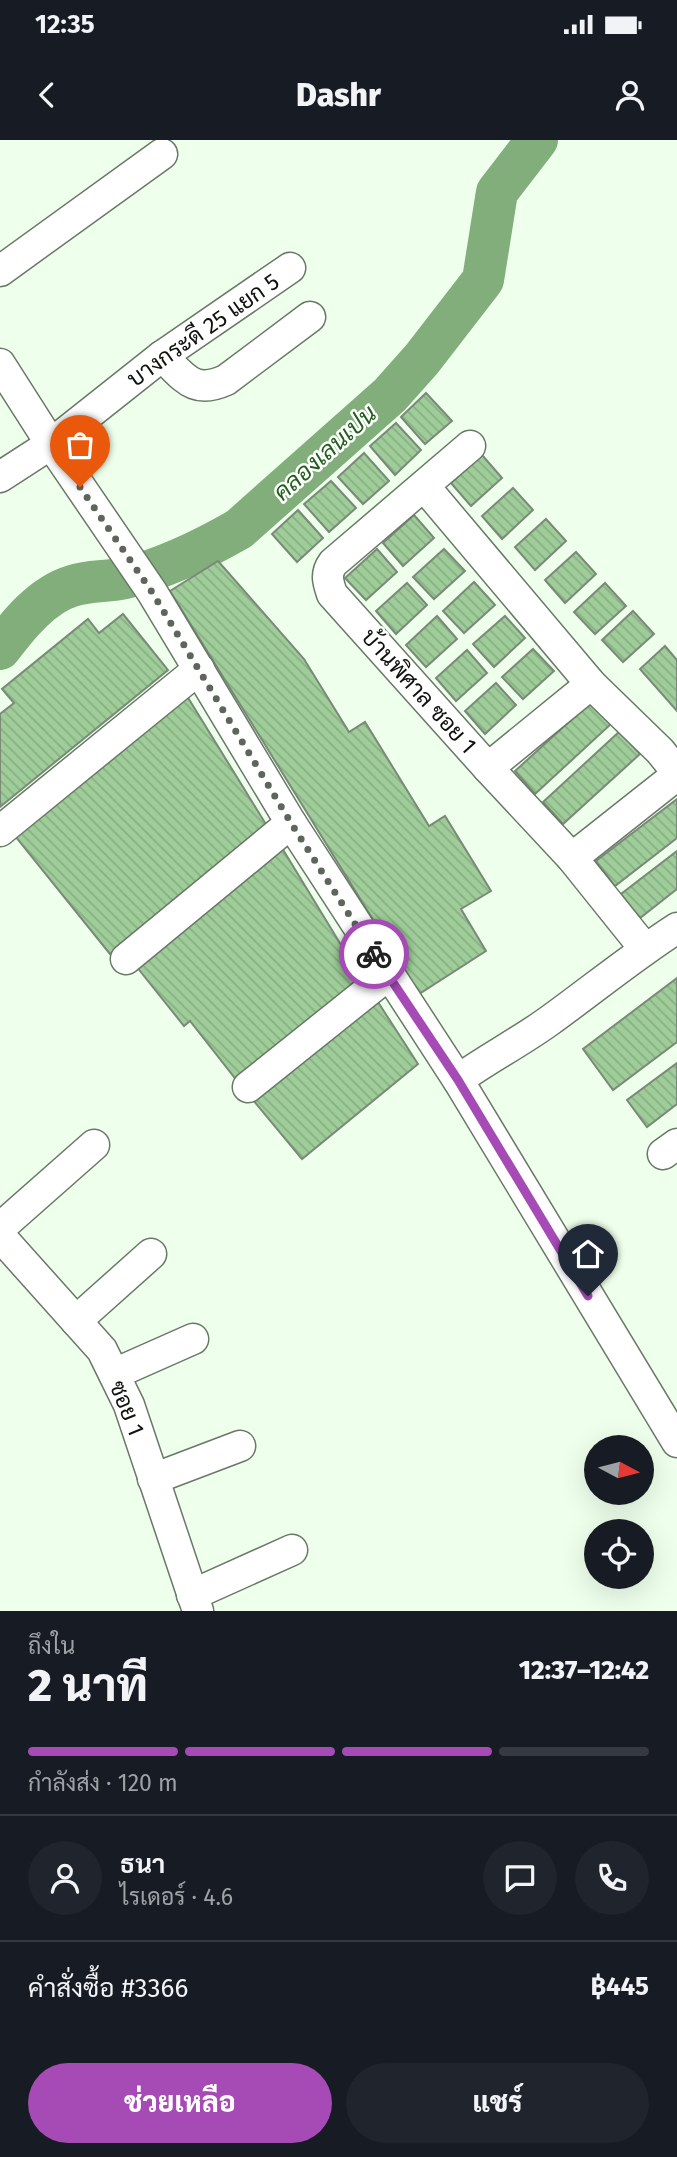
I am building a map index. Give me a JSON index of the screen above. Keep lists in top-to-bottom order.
{
  "streets": {
    "street": ["บางกระดี 25 แยก 5", "บ้านพิศาล ซอย 1", "ซอย 1"]
  },
  "water": ["คลองเลนเปน"],
  "north": "right",
  "page": {
    "status": "12:35",
    "header": "Dashr",
    "heading": ["2 นาที", "ถึงใน", "12:37–12:42"],
    "panel": [
      "ธนา",
      "ไรเดอร์ · 4.6",
      "คำสั่งซื้อ #3366",
      "฿445"
    ],
    "bar": "กำลังส่ง · 120 m",
    "buttons": ["ช่วยเหลือ", "แชร์"]
  }
}
